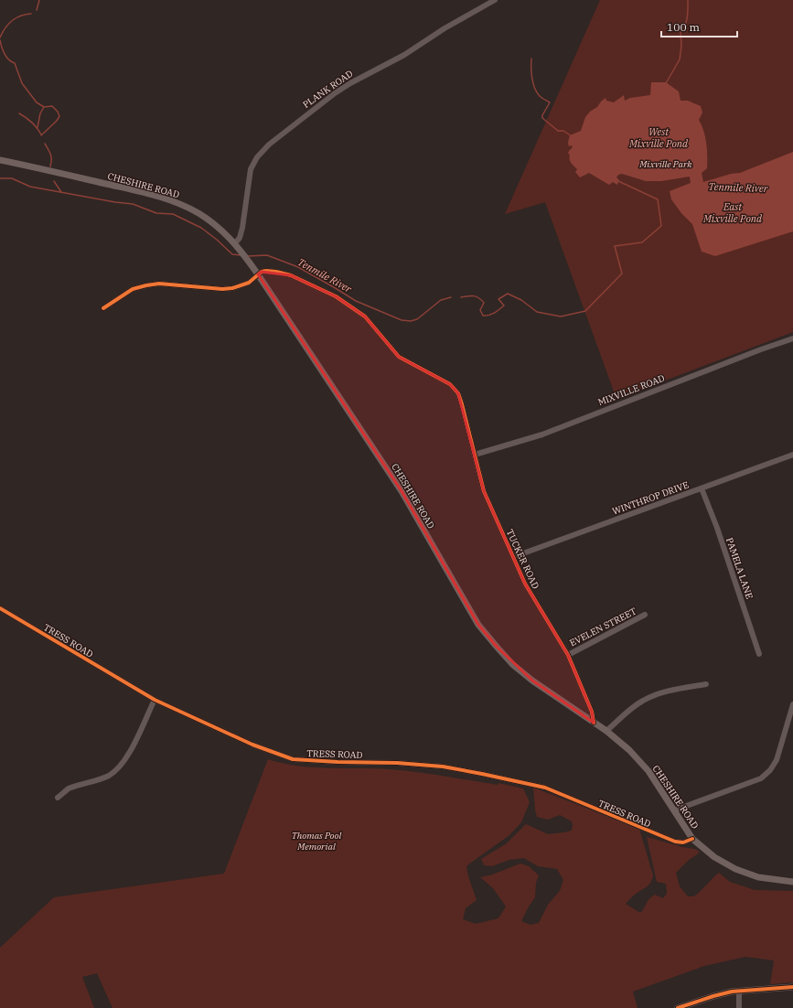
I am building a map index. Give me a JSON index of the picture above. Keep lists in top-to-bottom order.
{
  "streets": {
    "main road": ["CHESHIRE ROAD"],
    "street": [
      "PLANK ROAD",
      "MIXVILLE ROAD",
      "WINTHROP DRIVE",
      "TUCKER ROAD",
      "PAMELA LANE",
      "EVELEN STREET",
      "TRESS ROAD"
    ]
  },
  "crossings": [
    ["PLANK ROAD", "CHESHIRE ROAD"],
    ["CHESHIRE ROAD", "TUCKER ROAD"],
    ["CHESHIRE ROAD", "TRESS ROAD"],
    ["MIXVILLE ROAD", "TUCKER ROAD"],
    ["WINTHROP DRIVE", "TUCKER ROAD"],
    ["WINTHROP DRIVE", "PAMELA LANE"],
    ["TUCKER ROAD", "EVELEN STREET"]
  ],
  "water": ["West Mixville Pond", "Tenmile River", "East Mixville Pond"],
  "parks": ["Mixville Park", "Thomas Pool Memorial"],
  "scale_bar": "100 m"
}
